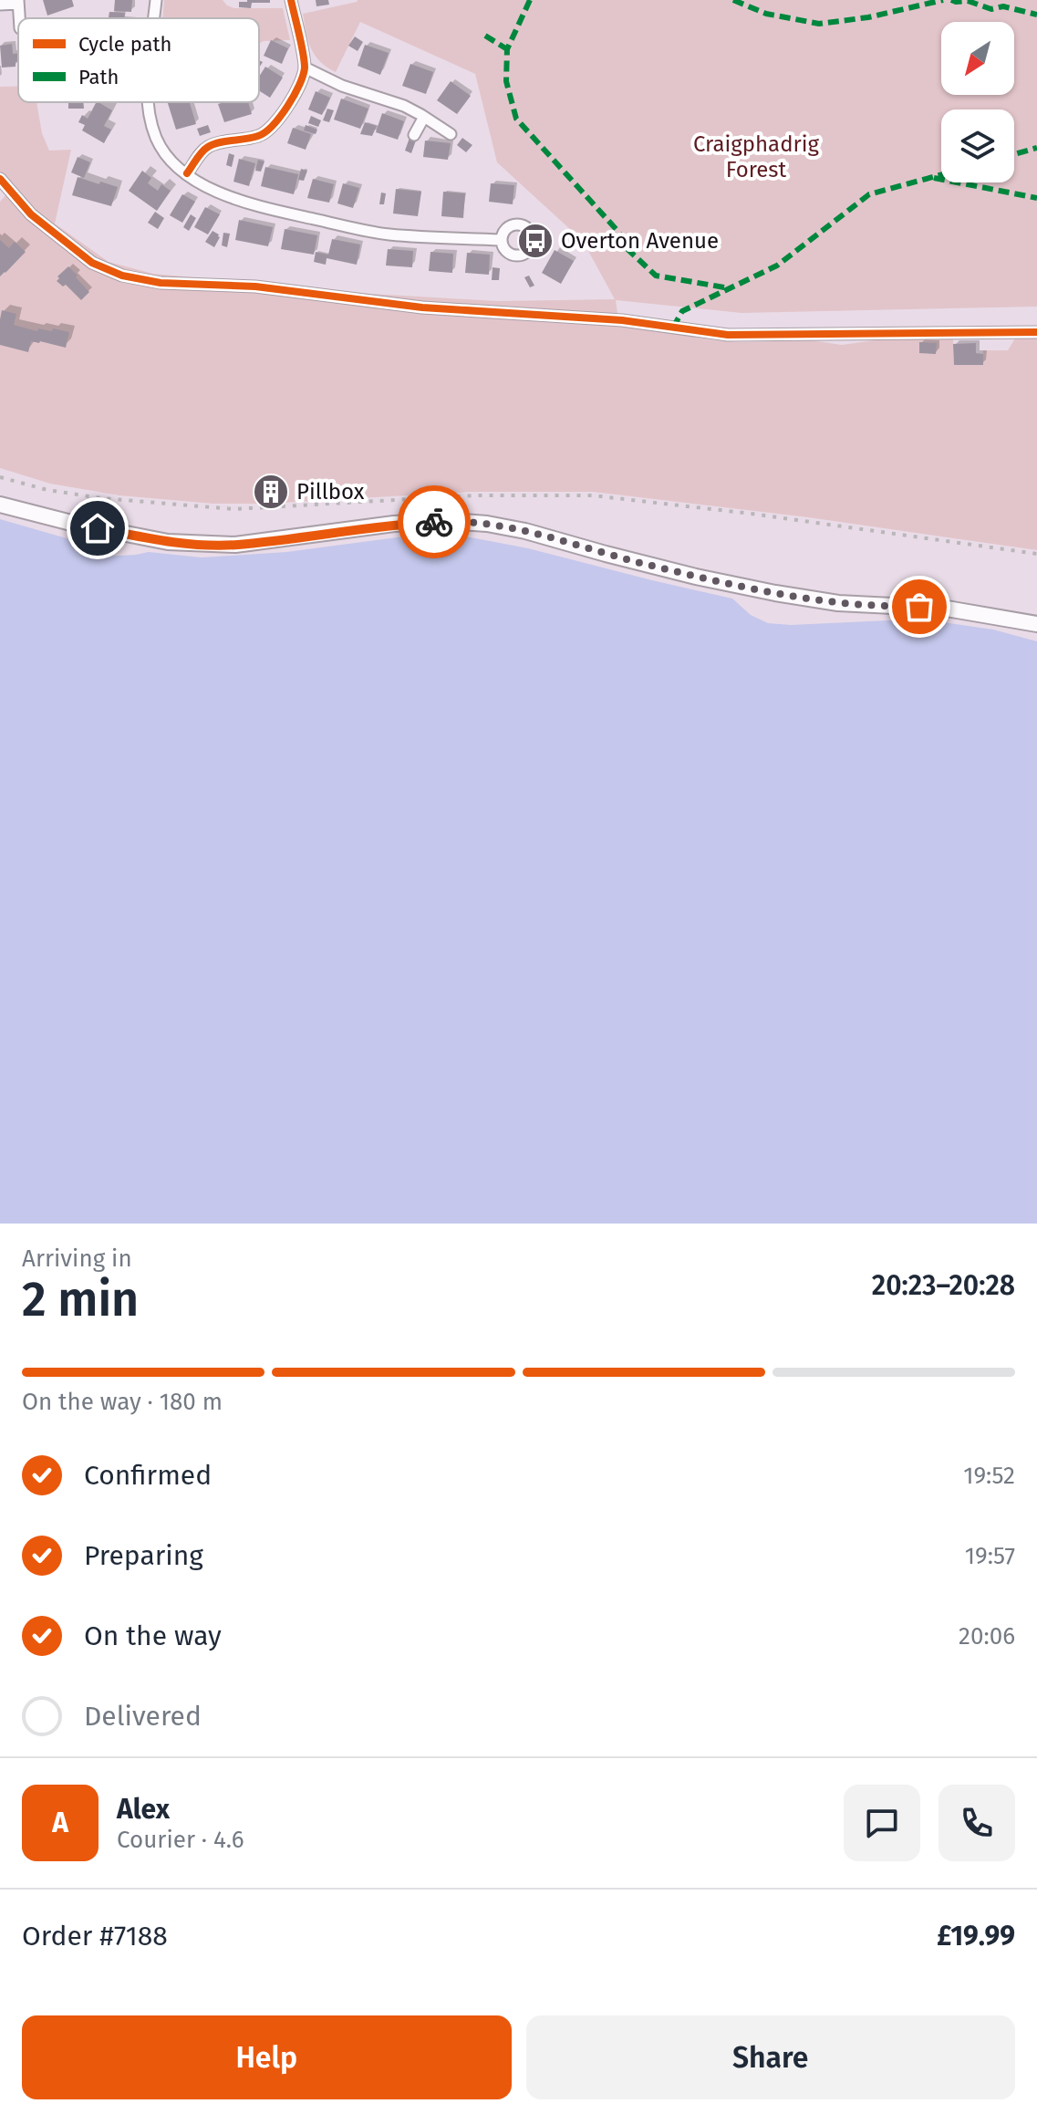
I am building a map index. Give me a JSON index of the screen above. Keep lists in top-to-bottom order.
{
  "parks": ["Craigphadrig Forest"],
  "places": {
    "bus stop": ["Overton Avenue"],
    "building": ["Pillbox"]
  },
  "legend": ["Cycle path", "Path"],
  "north": "bottom left",
  "page": {
    "heading": ["2 min", "Arriving in", "20:23–20:28"],
    "panel": [
      "Alex",
      "Courier · 4.6",
      "Order #7188",
      "£19.99"
    ],
    "bar": "On the way · 180 m",
    "list": [
      ["Confirmed", "19:52"],
      ["Preparing", "19:57"],
      ["On the way", "20:06"],
      "Delivered"
    ],
    "round": "A",
    "buttons": ["Help", "Share"]
  }
}
